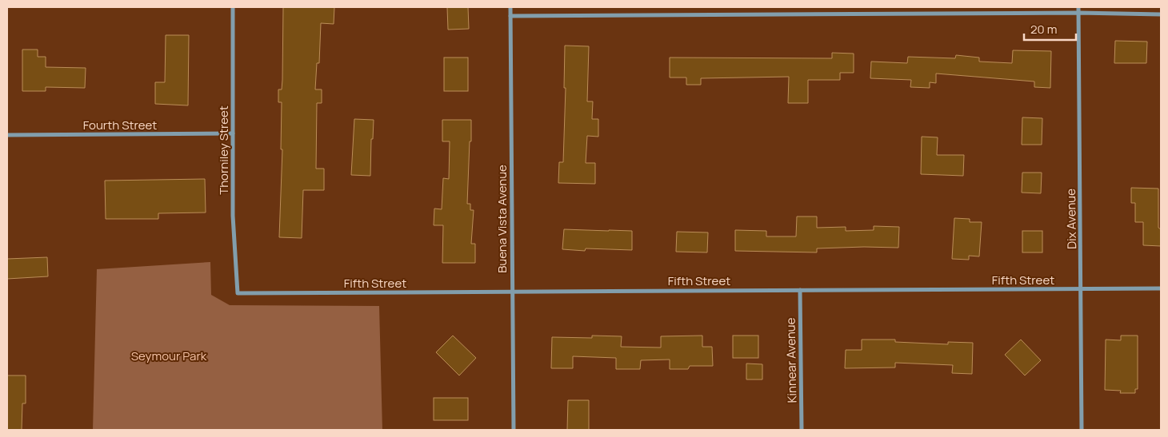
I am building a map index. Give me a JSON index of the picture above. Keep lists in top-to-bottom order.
{
  "streets": {
    "street": [
      "Fourth Street",
      "Thorniley Street",
      "Buena Vista Avenue",
      "Dix Avenue",
      "Fifth Street",
      "Kinnear Avenue"
    ]
  },
  "crossings": [
    ["Fourth Street", "Thorniley Street"],
    ["Thorniley Street", "Fifth Street"],
    ["Buena Vista Avenue", "Fifth Street"],
    ["Dix Avenue", "Fifth Street"],
    ["Fifth Street", "Kinnear Avenue"]
  ],
  "parks": ["Seymour Park"],
  "scale_bar": "20 m"
}
